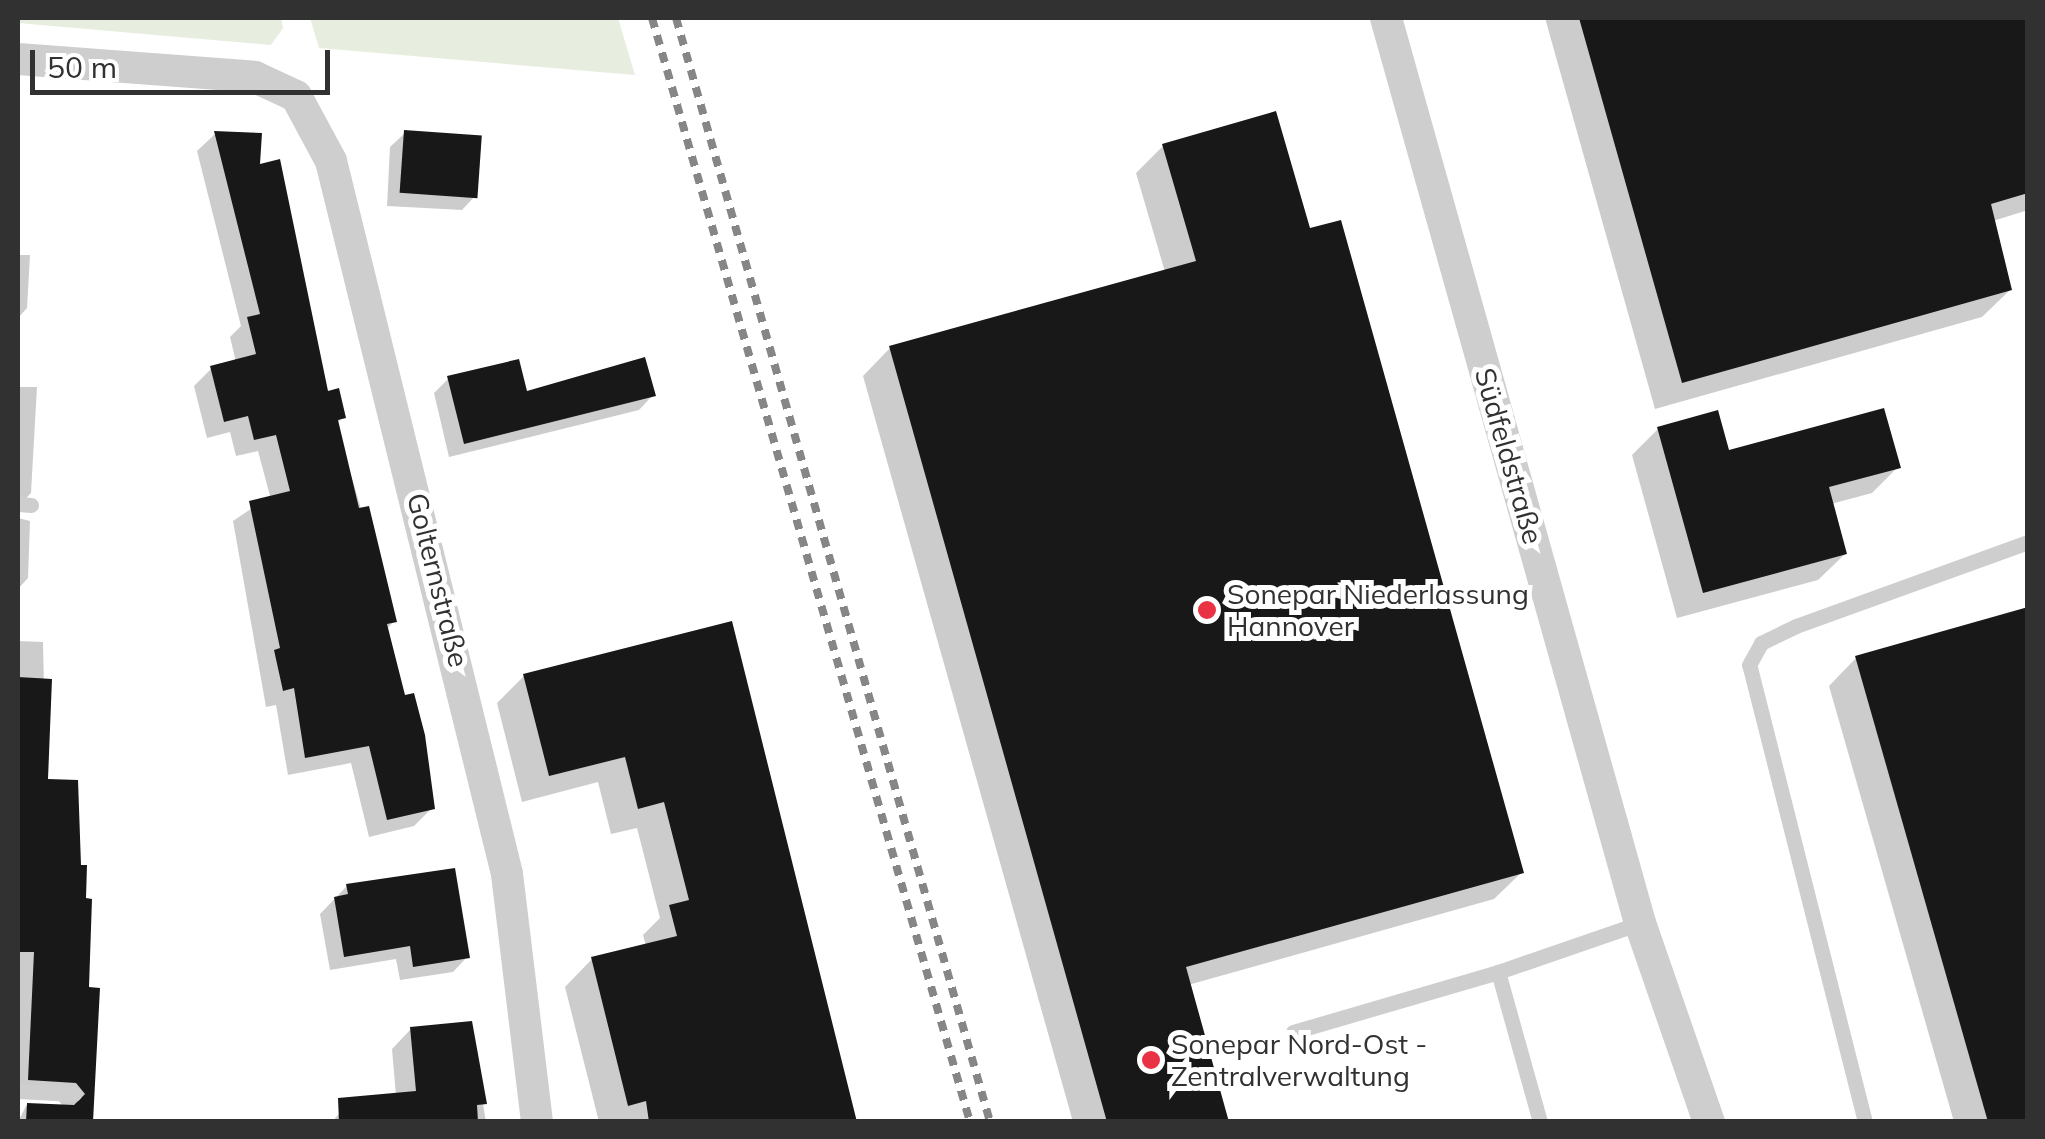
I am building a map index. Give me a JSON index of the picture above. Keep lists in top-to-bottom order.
{
  "streets": {
    "street": ["Südfeldstraße", "Golternstraße"]
  },
  "places": ["Sonepar Niederlassung Hannover", "Sonepar Nord-Ost - Zentralverwaltung"],
  "scale_bar": "50 m"
}
